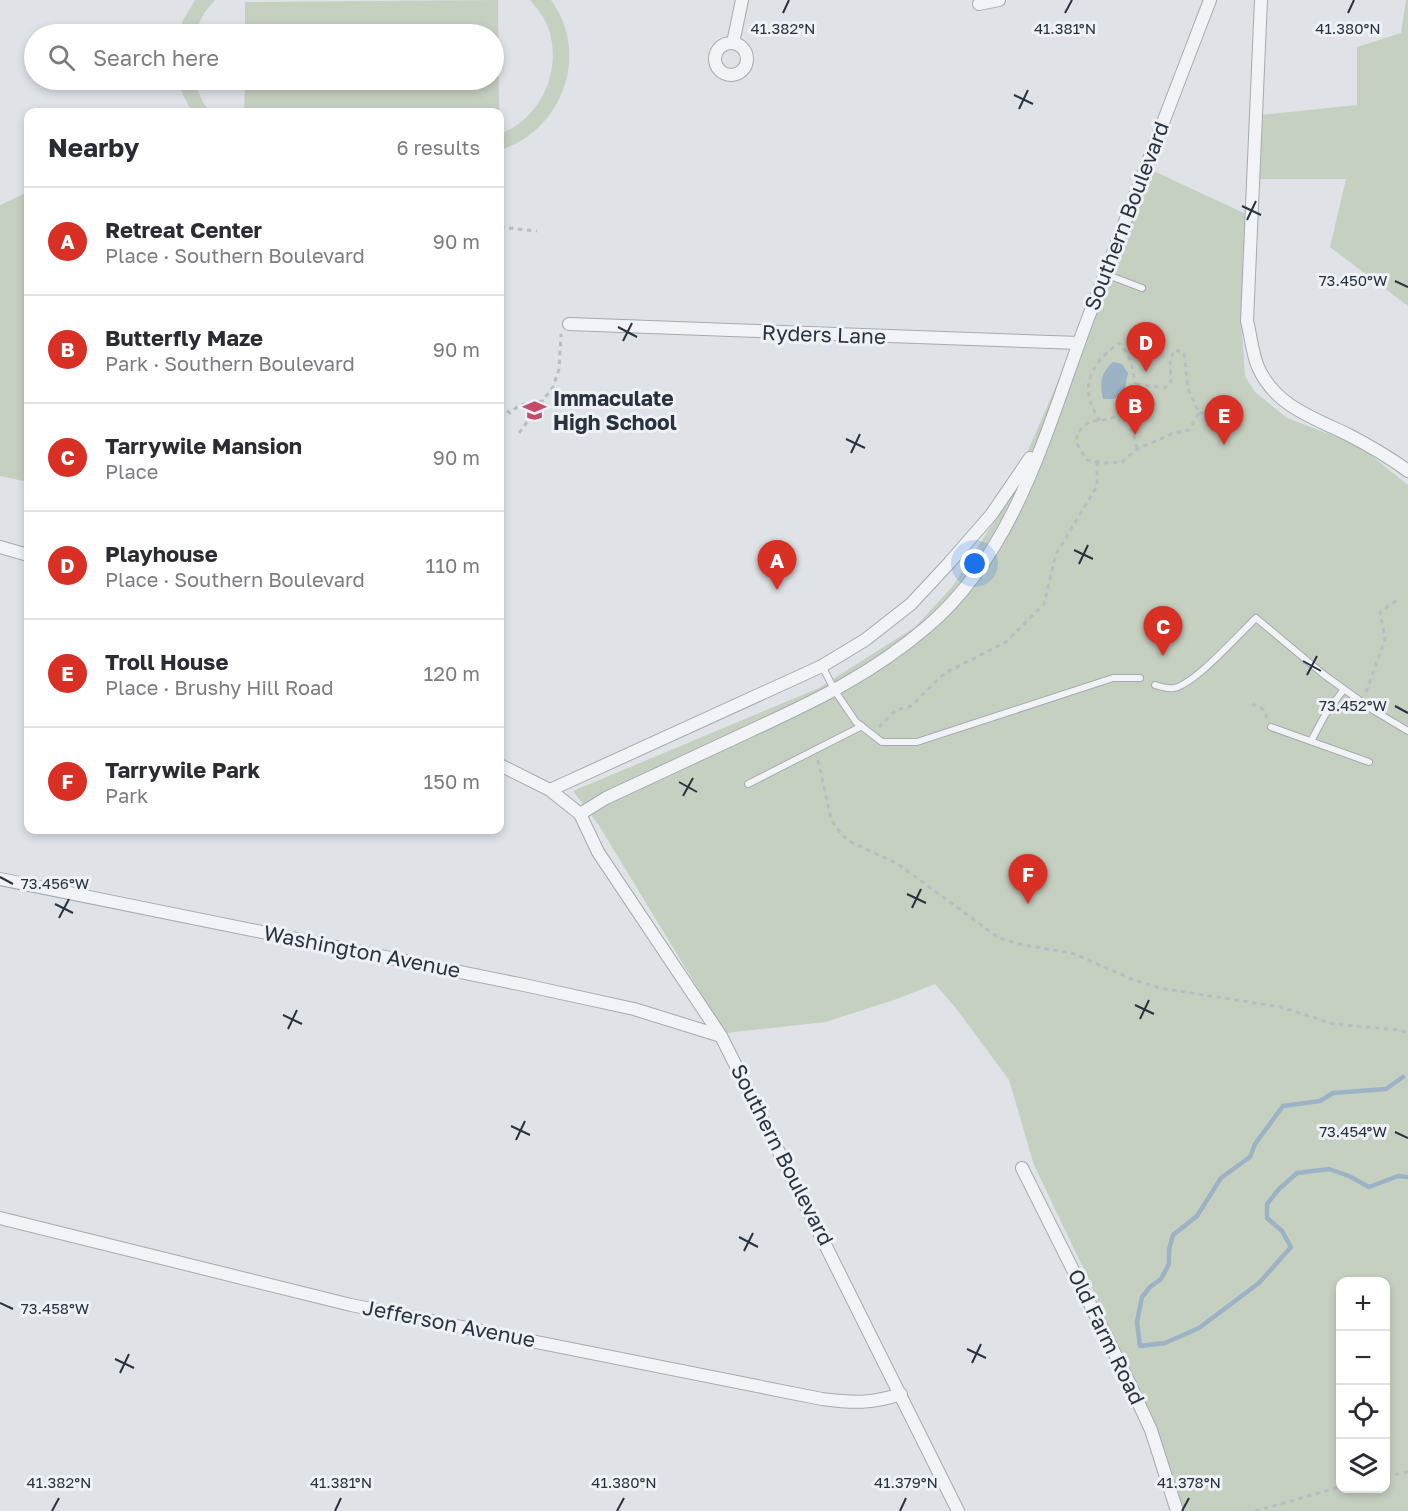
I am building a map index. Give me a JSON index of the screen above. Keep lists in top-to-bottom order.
{
  "streets": {
    "street": [
      "Southern Boulevard",
      "Ryders Lane",
      "Washington Avenue",
      "Jefferson Avenue",
      "Old Farm Road"
    ]
  },
  "crossings": [
    ["Southern Boulevard", "Ryders Lane"],
    ["Southern Boulevard", "Washington Avenue"],
    ["Southern Boulevard", "Jefferson Avenue"]
  ],
  "places": {
    "school or university": ["Immaculate High School"]
  },
  "page": {
    "search": "Search here",
    "heading": ["Nearby", "6 results"],
    "list": [
      {
        "mark": "A",
        "name": "Retreat Center",
        "note": "Place · Southern Boulevard",
        "value": "90 m"
      },
      {
        "mark": "B",
        "name": "Butterfly Maze",
        "note": "Park · Southern Boulevard",
        "value": "90 m"
      },
      {
        "mark": "C",
        "name": "Tarrywile Mansion",
        "note": "Place",
        "value": "90 m"
      },
      {
        "mark": "D",
        "name": "Playhouse",
        "note": "Place · Southern Boulevard",
        "value": "110 m"
      },
      {
        "mark": "E",
        "name": "Troll House",
        "note": "Place · Brushy Hill Road",
        "value": "120 m"
      },
      {
        "mark": "F",
        "name": "Tarrywile Park",
        "note": "Park",
        "value": "150 m"
      }
    ],
    "pins": [
      "D",
      "B",
      "E",
      "A",
      "C",
      "F"
    ],
    "map_buttons": ["+", "−"]
  },
  "coordinates": [
    "41.382°N",
    "41.381°N",
    "41.380°N",
    "73.450°W",
    "73.452°W",
    "73.456°W",
    "73.454°W",
    "73.458°W",
    "41.379°N",
    "41.378°N"
  ]
}
